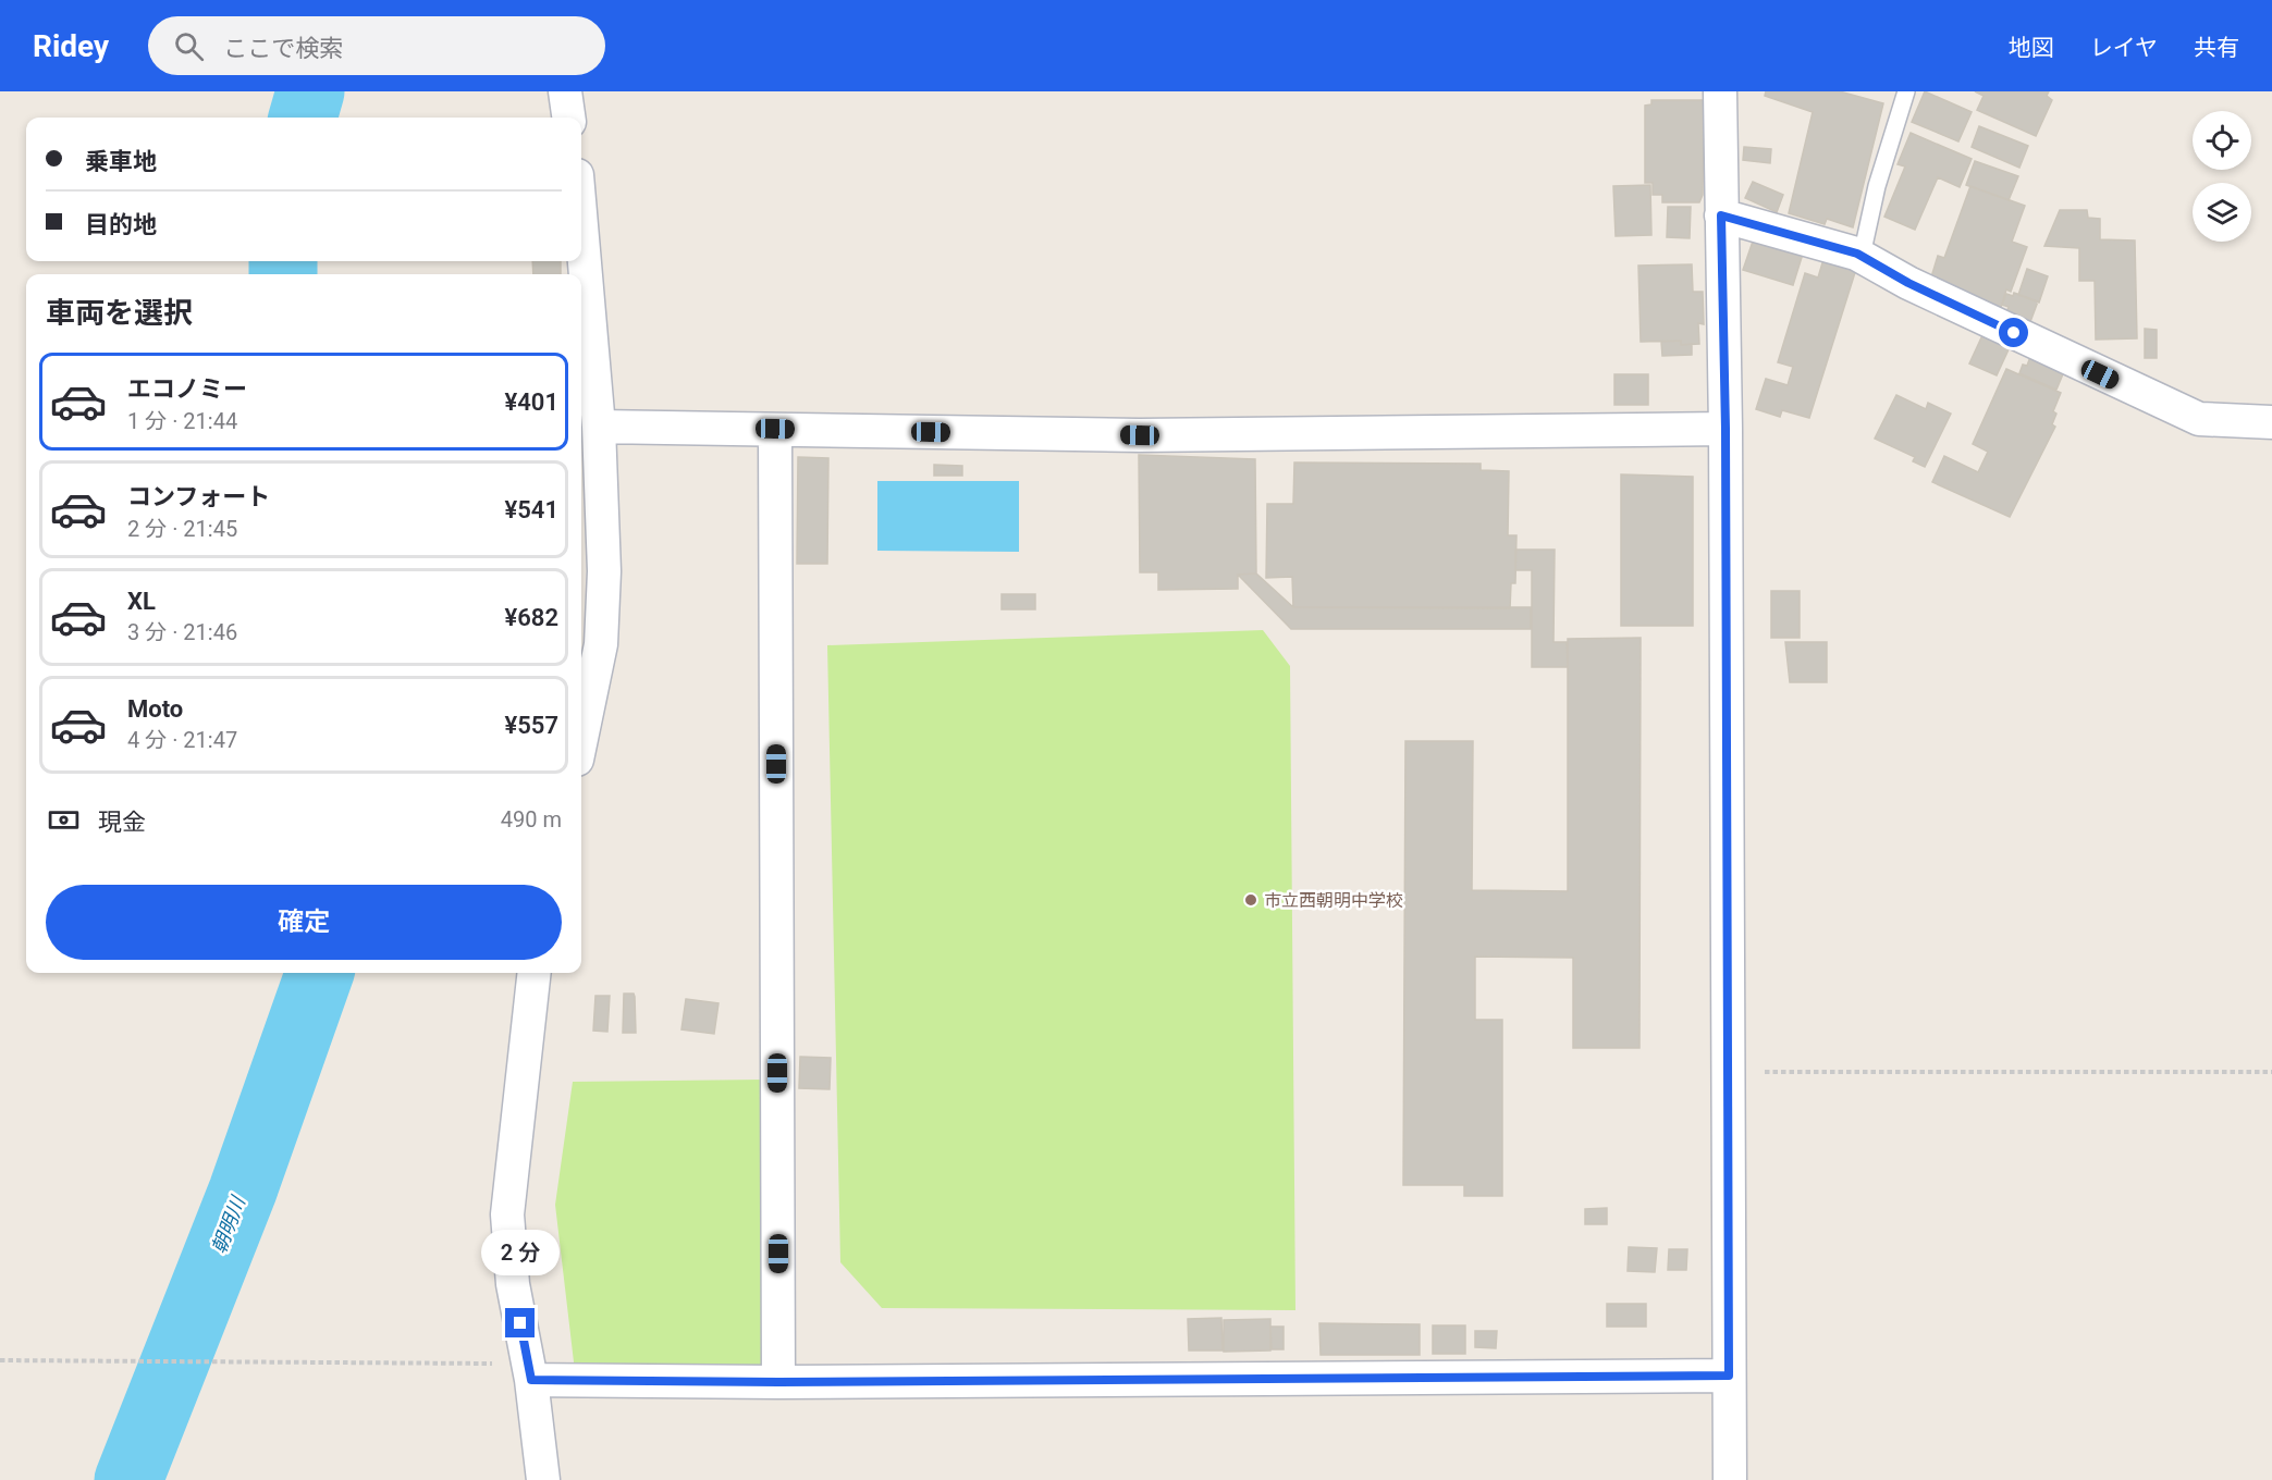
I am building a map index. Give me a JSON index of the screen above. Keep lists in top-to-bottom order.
{
  "water": ["朝明川"],
  "places": ["市立西朝明中学校"],
  "page": {
    "header": "Ridey",
    "search": "ここで検索",
    "nav": ["地図", "レイヤ", "共有"],
    "banner": ["乗車地", "目的地"],
    "heading": "車両を選択",
    "list": [
      {
        "name": "エコノミー",
        "note": "1 分 · 21:44",
        "value": "¥401"
      },
      {
        "name": "コンフォート",
        "note": "2 分 · 21:45",
        "value": "¥541"
      },
      {
        "name": "XL",
        "note": "3 分 · 21:46",
        "value": "¥682"
      },
      {
        "name": "Moto",
        "note": "4 分 · 21:47",
        "value": "¥557"
      }
    ],
    "pay": ["現金", "490 m"],
    "buttons": "確定",
    "bubble": "2 分"
  }
}
